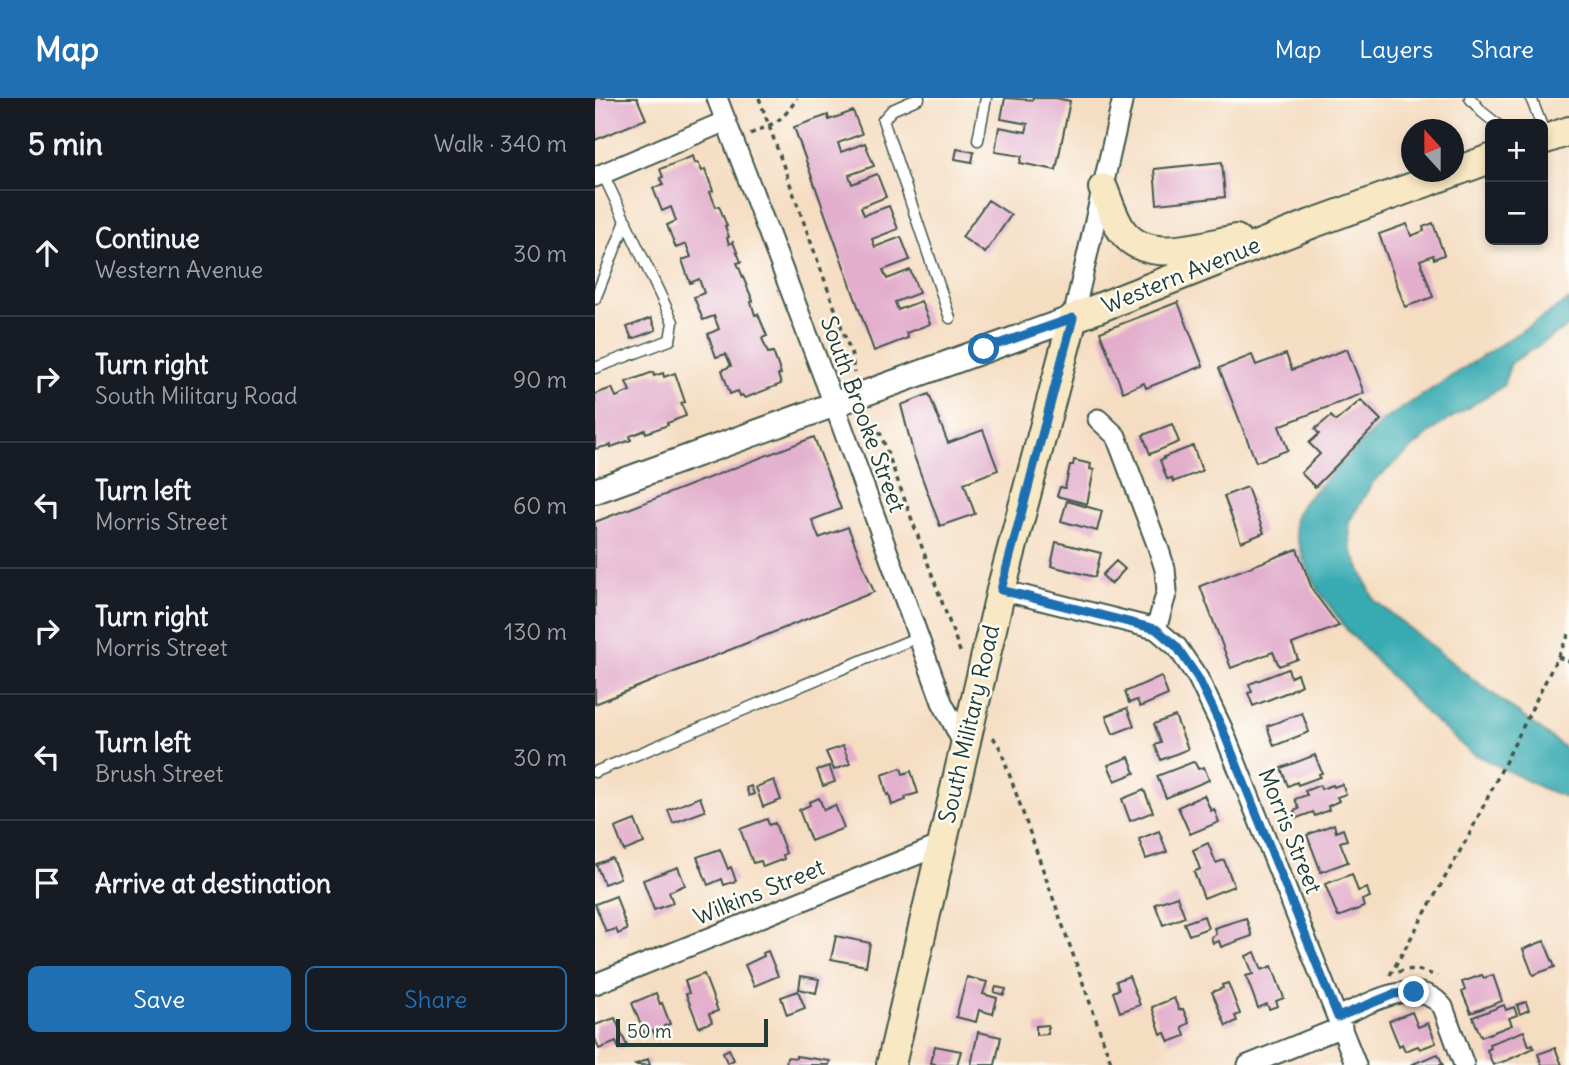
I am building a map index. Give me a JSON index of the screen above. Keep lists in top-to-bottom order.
{
  "streets": {
    "main road": ["Western Avenue", "South Military Road"],
    "street": ["South Brooke Street", "Morris Street", "Wilkins Street"]
  },
  "crossings": [
    ["Western Avenue", "South Brooke Street"],
    ["Western Avenue", "South Military Road"],
    ["South Brooke Street", "South Military Road"],
    ["South Military Road", "Wilkins Street"]
  ],
  "scale_bar": "50 m",
  "north": "top",
  "page": {
    "header": "Map",
    "nav": ["Map", "Layers", "Share"],
    "heading": ["5 min", "Walk · 340 m"],
    "map_buttons": ["+", "−"],
    "list": [
      ["Continue", "Western Avenue", "30 m"],
      ["Turn right", "South Military Road", "90 m"],
      ["Turn left", "Morris Street", "60 m"],
      ["Turn right", "Morris Street", "130 m"],
      ["Turn left", "Brush Street", "30 m"],
      "Arrive at destination"
    ],
    "buttons": ["Save", "Share"],
    "scale": "50 m"
  }
}
